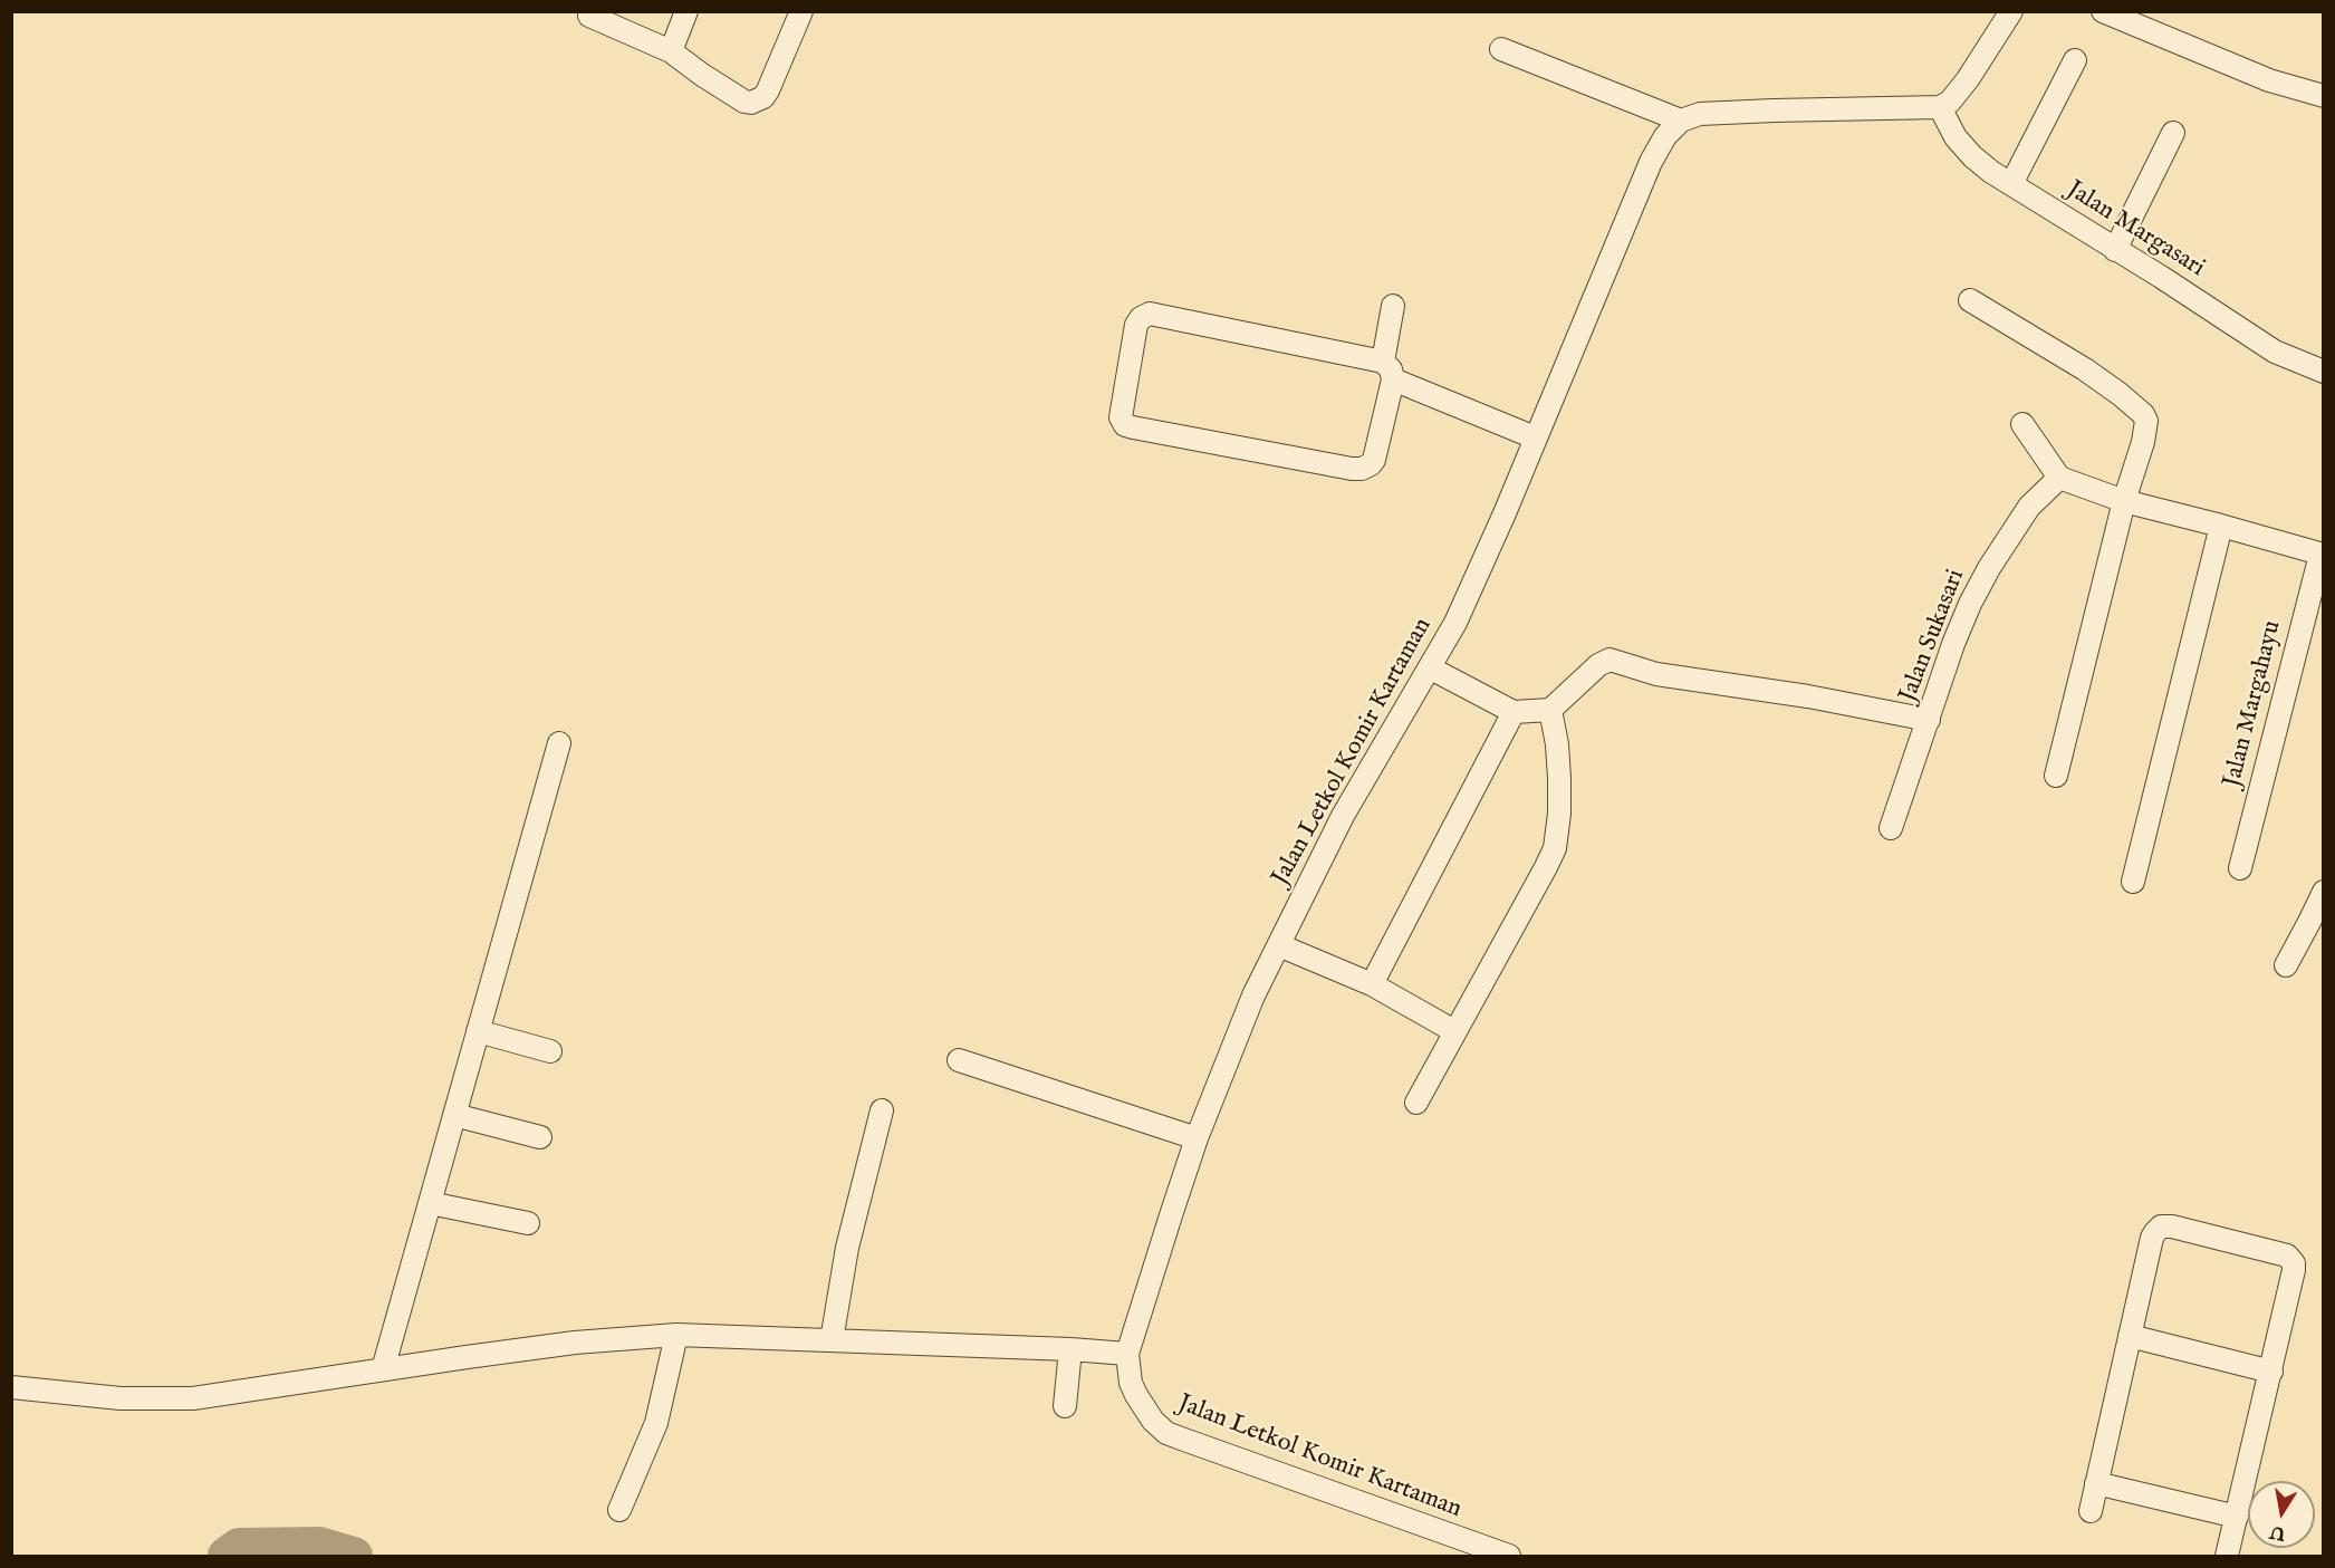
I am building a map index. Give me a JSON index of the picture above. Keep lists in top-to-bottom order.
{
  "streets": {
    "street": [
      "Jalan Margasari",
      "Jalan Sukasari",
      "Jalan Margahayu",
      "Jalan Letkol Komir Kartaman"
    ]
  },
  "north": "bottom"
}
